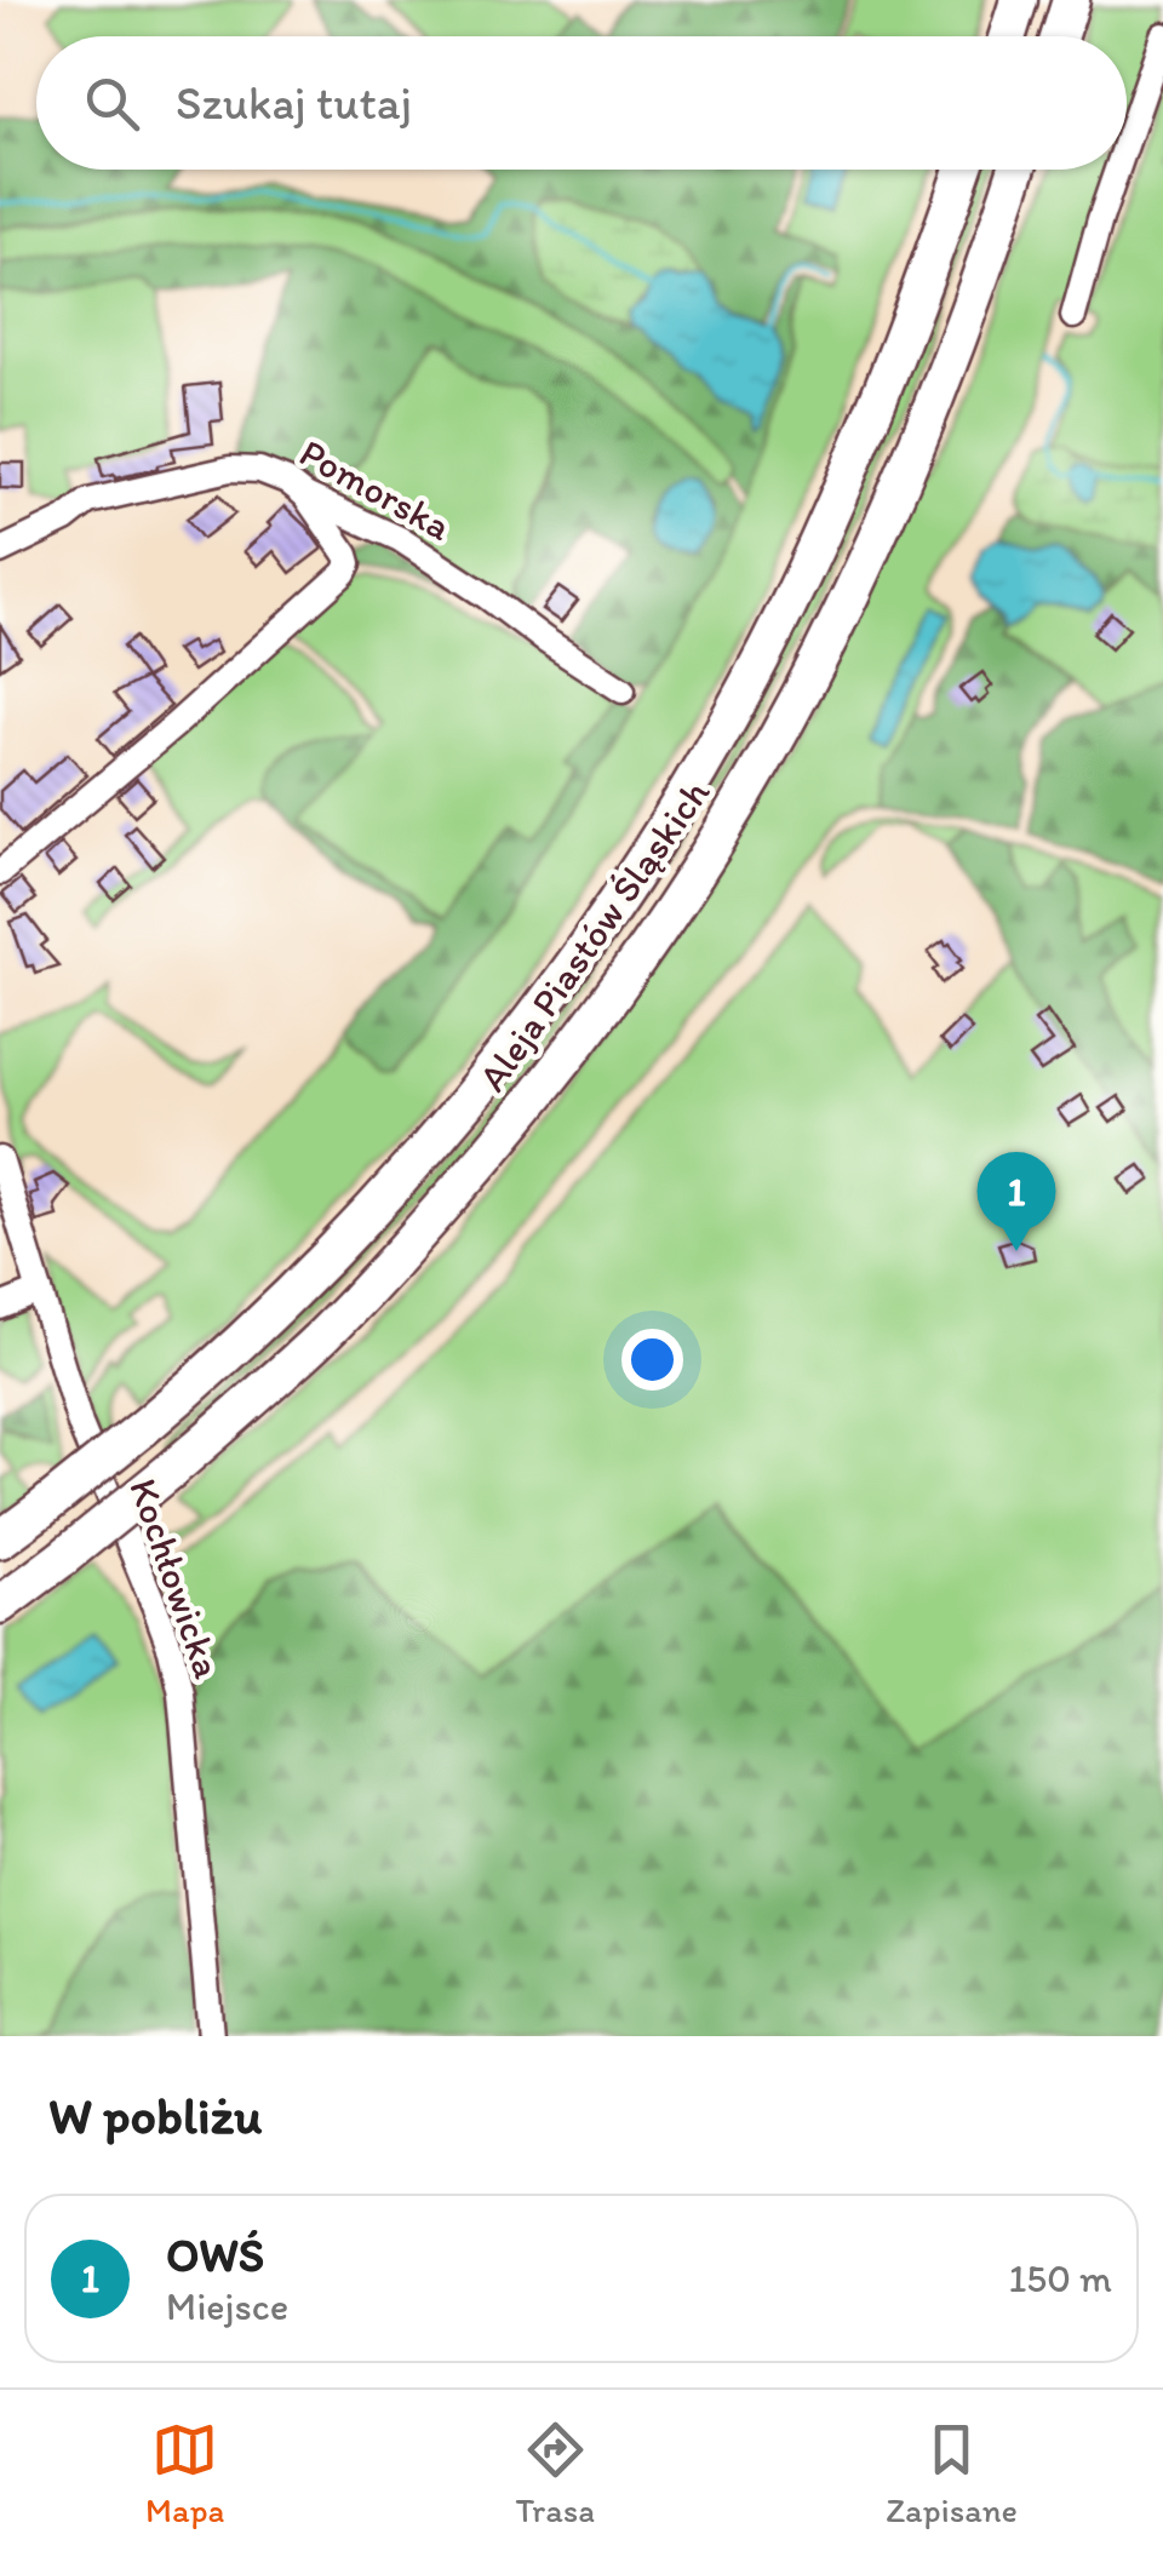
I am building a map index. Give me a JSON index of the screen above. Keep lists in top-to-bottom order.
{
  "streets": {
    "highway": ["Aleja Piastów Śląskich"],
    "street": ["Pomorska", "Kochłowicka"]
  },
  "page": {
    "search": "Szukaj tutaj",
    "pins": "1",
    "heading": "W pobliżu",
    "list": [
      {
        "mark": "1",
        "name": "OWŚ",
        "note": "Miejsce",
        "value": "150 m"
      }
    ],
    "nav": ["Mapa", "Trasa", "Zapisane"]
  }
}
